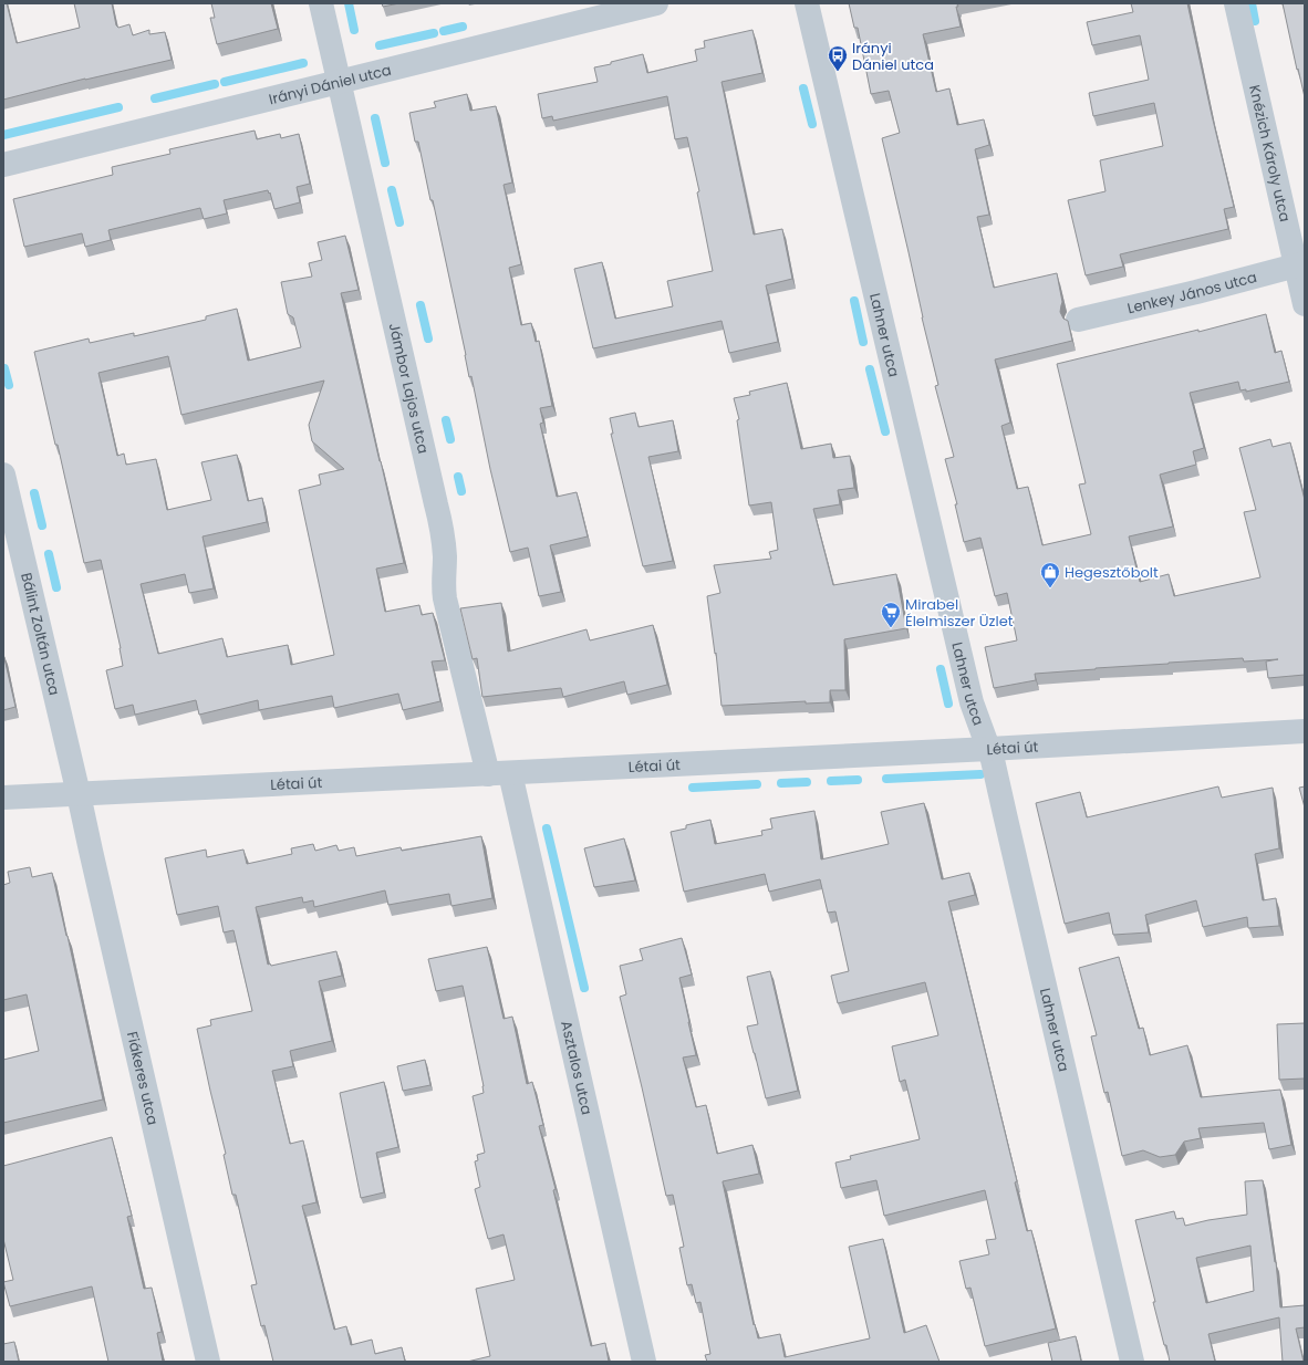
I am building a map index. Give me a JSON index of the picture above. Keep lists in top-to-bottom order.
{
  "streets": {
    "street": [
      "Irányi Dániel utca",
      "Knézich Károly utca",
      "Lenkey János utca",
      "Lahner utca",
      "Jámbor Lajos utca",
      "Bálint Zoltán utca",
      "Létai út",
      "Asztalos utca",
      "Fiákeres utca"
    ]
  },
  "crossings": [
    ["Irányi Dániel utca", "Jámbor Lajos utca"],
    ["Knézich Károly utca", "Lenkey János utca"],
    ["Lahner utca", "Létai út"],
    ["Jámbor Lajos utca", "Létai út"],
    ["Jámbor Lajos utca", "Asztalos utca"],
    ["Bálint Zoltán utca", "Létai út"],
    ["Bálint Zoltán utca", "Fiákeres utca"],
    ["Létai út", "Asztalos utca"],
    ["Létai út", "Fiákeres utca"]
  ],
  "places": {
    "bus stop": ["Irányi Dániel utca"],
    "shop": ["Hegesztőbolt"],
    "supermarket": ["Mirabel Élelmiszer Üzlet"]
  }
}
